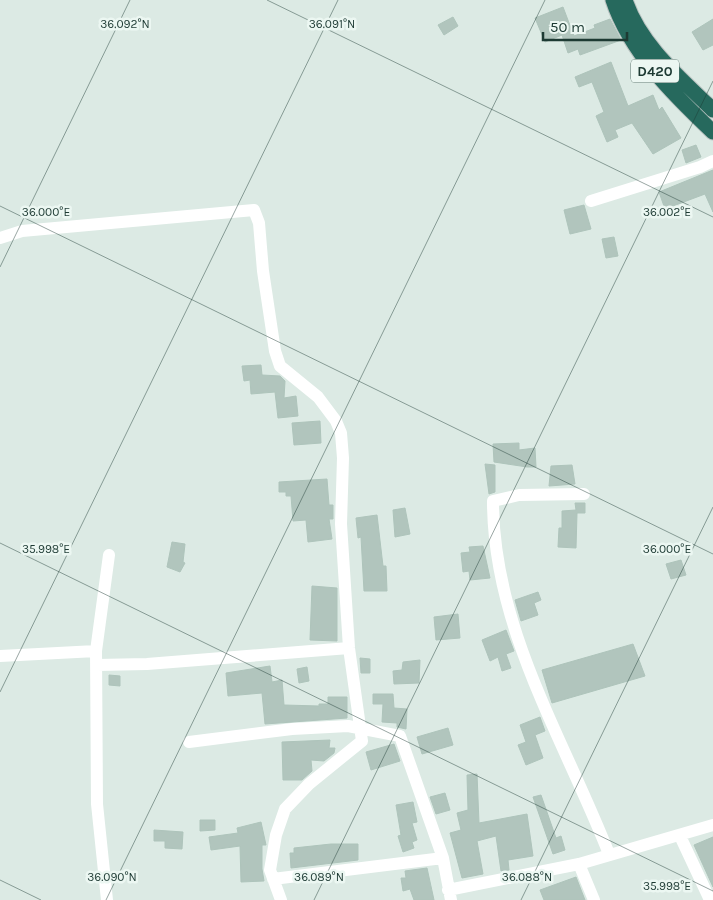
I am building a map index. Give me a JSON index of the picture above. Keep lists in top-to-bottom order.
{
  "streets": {
    "highway": ["D420"]
  },
  "scale_bar": "50 m",
  "coordinates": [
    "36.092°N",
    "36.091°N",
    "36.002°E",
    "36.000°E",
    "35.998°E",
    "36.090°N",
    "36.089°N",
    "36.088°N"
  ]
}
